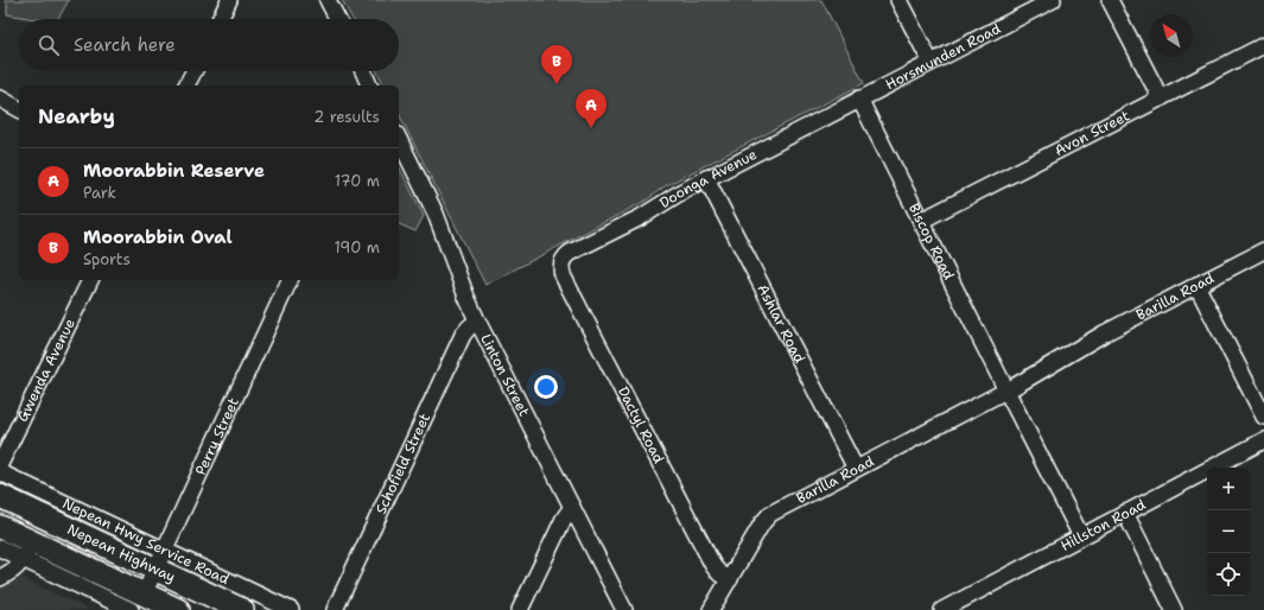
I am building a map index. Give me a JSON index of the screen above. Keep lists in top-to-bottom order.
{
  "streets": {
    "highway": ["Nepean Highway"],
    "street": [
      "Horsmunden Road",
      "Avon Street",
      "Doonga Avenue",
      "Biscop Road",
      "Barilla Road",
      "Ashlar Road",
      "Gwenda Avenue",
      "Linton Street",
      "Dactyl Road",
      "Perry Street",
      "Schofield Street",
      "Hillston Road",
      "Nepean Hwy Service Road"
    ]
  },
  "crossings": [
    ["Horsmunden Road", "Doonga Avenue"],
    ["Horsmunden Road", "Biscop Road"],
    ["Avon Street", "Biscop Road"],
    ["Doonga Avenue", "Biscop Road"],
    ["Doonga Avenue", "Ashlar Road"],
    ["Doonga Avenue", "Dactyl Road"],
    ["Biscop Road", "Barilla Road"],
    ["Biscop Road", "Hillston Road"],
    ["Barilla Road", "Ashlar Road"],
    ["Barilla Road", "Dactyl Road"],
    ["Linton Street", "Schofield Street"],
    ["Perry Street", "Nepean Hwy Service Road"],
    ["Perry Street", "Nepean Highway"],
    ["Nepean Hwy Service Road", "Nepean Highway"]
  ],
  "north": "top left",
  "page": {
    "search": "Search here",
    "pins": ["B", "A"],
    "heading": ["Nearby", "2 results"],
    "list": [
      {
        "mark": "A",
        "name": "Moorabbin Reserve",
        "note": "Park",
        "value": "170 m"
      },
      {
        "mark": "B",
        "name": "Moorabbin Oval",
        "note": "Sports",
        "value": "190 m"
      }
    ],
    "map_buttons": ["+", "−"]
  }
}
